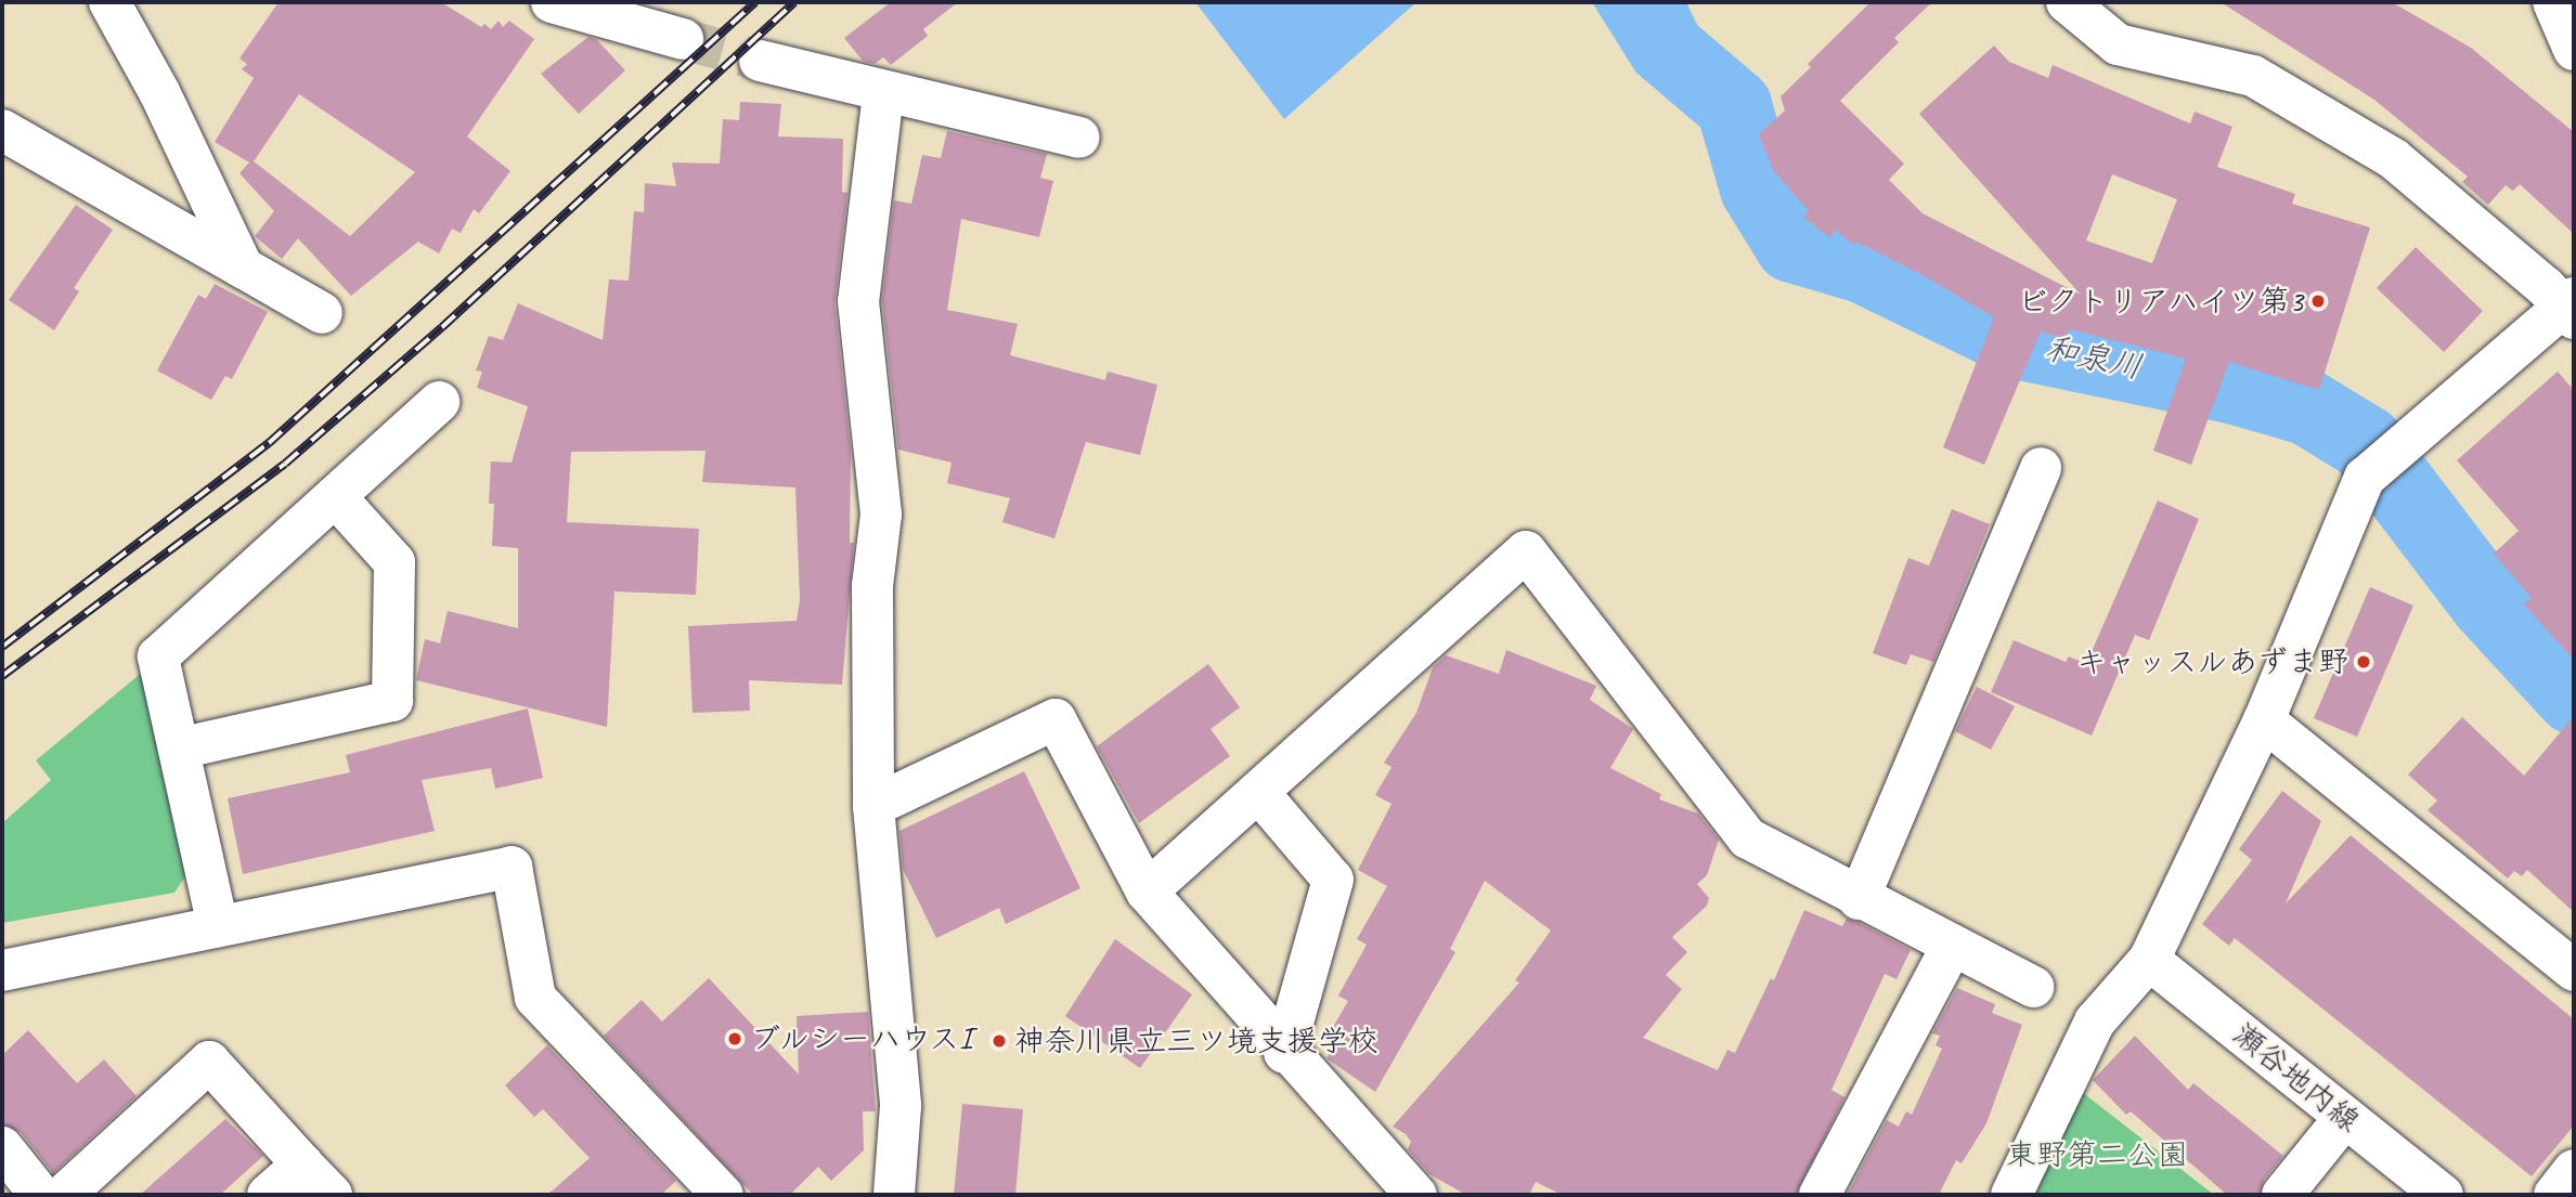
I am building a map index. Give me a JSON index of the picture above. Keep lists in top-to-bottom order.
{
  "streets": {
    "street": ["瀬谷地内線"]
  },
  "water": ["和泉川"],
  "parks": ["東野第二公園"],
  "places": [
    "ビクトリアハイツ第3",
    "キャッスルあずま野",
    "ブルシーハウスI",
    "神奈川県立三ツ境支援学校"
  ]
}
